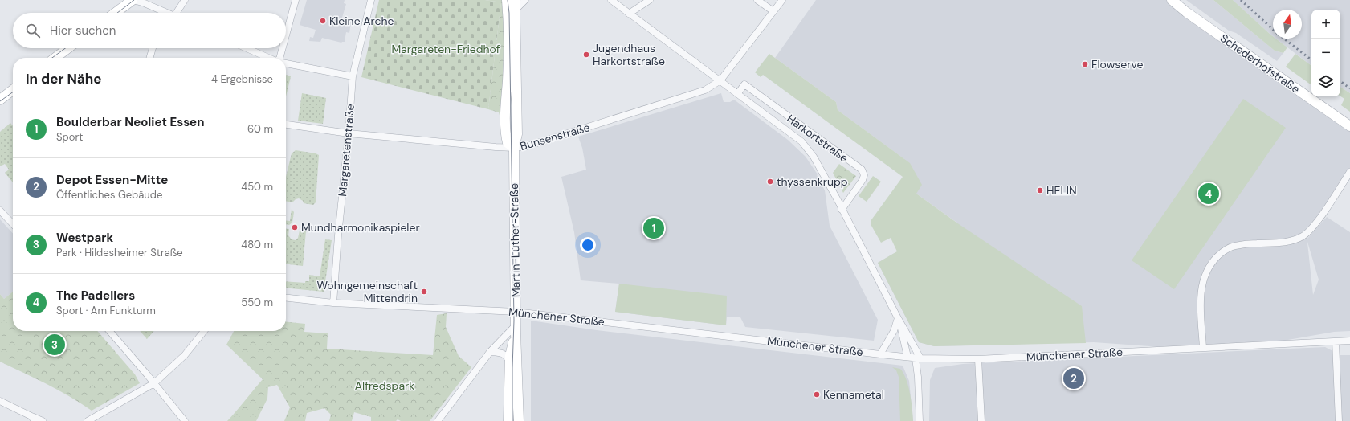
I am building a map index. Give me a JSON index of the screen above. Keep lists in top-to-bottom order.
{
  "streets": {
    "main road": ["Schederhofstraße", "Martin-Luther-Straße"],
    "street": [
      "Bunsenstraße",
      "Harkortstraße",
      "Margaretenstraße",
      "Münchener Straße"
    ]
  },
  "crossings": [
    ["Bunsenstraße", "Harkortstraße"],
    ["Bunsenstraße", "Margaretenstraße"],
    ["Bunsenstraße", "Martin-Luther-Straße"],
    ["Harkortstraße", "Münchener Straße"],
    ["Margaretenstraße", "Münchener Straße"],
    ["Martin-Luther-Straße", "Münchener Straße"]
  ],
  "parks": ["Margareten-Friedhof", "Alfredspark"],
  "places": [
    "Kleine Arche",
    "Jugendhaus Harkortstraße",
    "Flowserve",
    "thyssenkrupp",
    "HELIN",
    "Mundharmonikaspieler",
    "Wohngemeinschaft Mittendrin",
    "Kennametal"
  ],
  "north": "top",
  "page": {
    "map_buttons": ["+", "−"],
    "search": "Hier suchen",
    "heading": ["In der Nähe", "4 Ergebnisse"],
    "list": [
      {
        "mark": "1",
        "name": "Boulderbar Neoliet Essen",
        "note": "Sport",
        "value": "60 m"
      },
      {
        "mark": "2",
        "name": "Depot Essen-Mitte",
        "note": "Öffentliches Gebäude",
        "value": "450 m"
      },
      {
        "mark": "3",
        "name": "Westpark",
        "note": "Park · Hildesheimer Straße",
        "value": "480 m"
      },
      {
        "mark": "4",
        "name": "The Padellers",
        "note": "Sport · Am Funkturm",
        "value": "550 m"
      }
    ],
    "pins": [
      "4",
      "1",
      "3",
      "2"
    ]
  }
}
